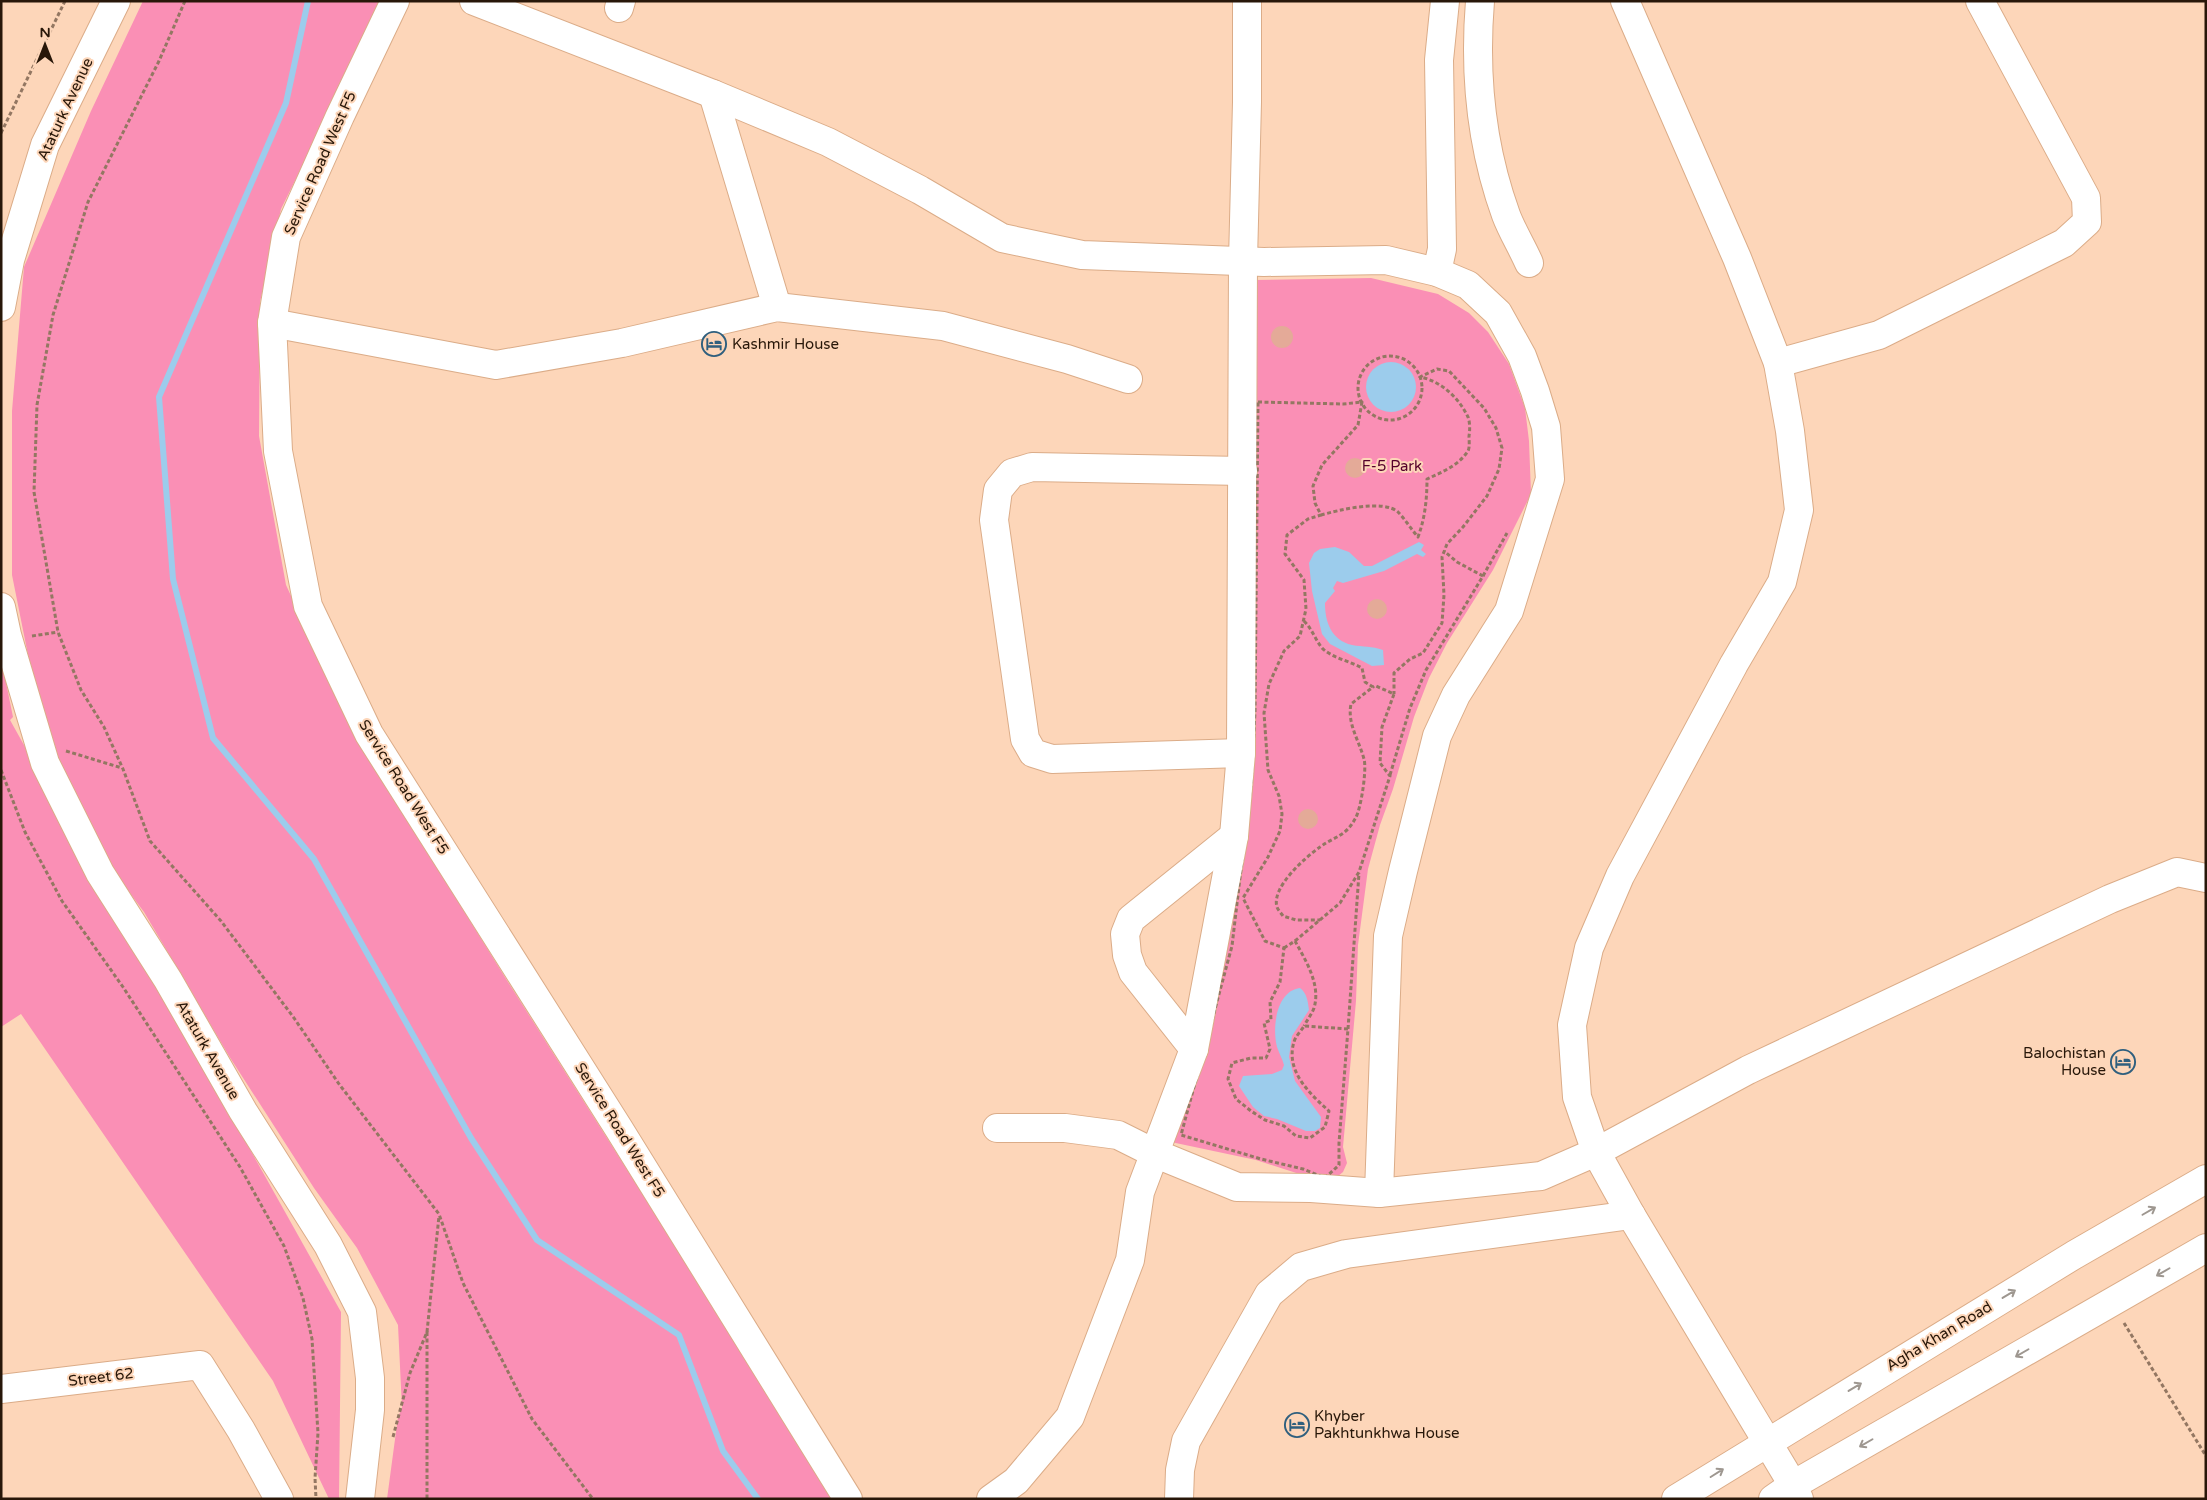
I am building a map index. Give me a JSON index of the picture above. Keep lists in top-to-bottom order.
{
  "streets": {
    "street": [
      "Ataturk Avenue",
      "Service Road West F5",
      "Agha Khan Road",
      "Street 62"
    ]
  },
  "parks": ["F-5 Park"],
  "places": {
    "hotel": ["Kashmir House", "Balochistan House", "Khyber Pakhtunkhwa House"]
  },
  "north": "top"
}
